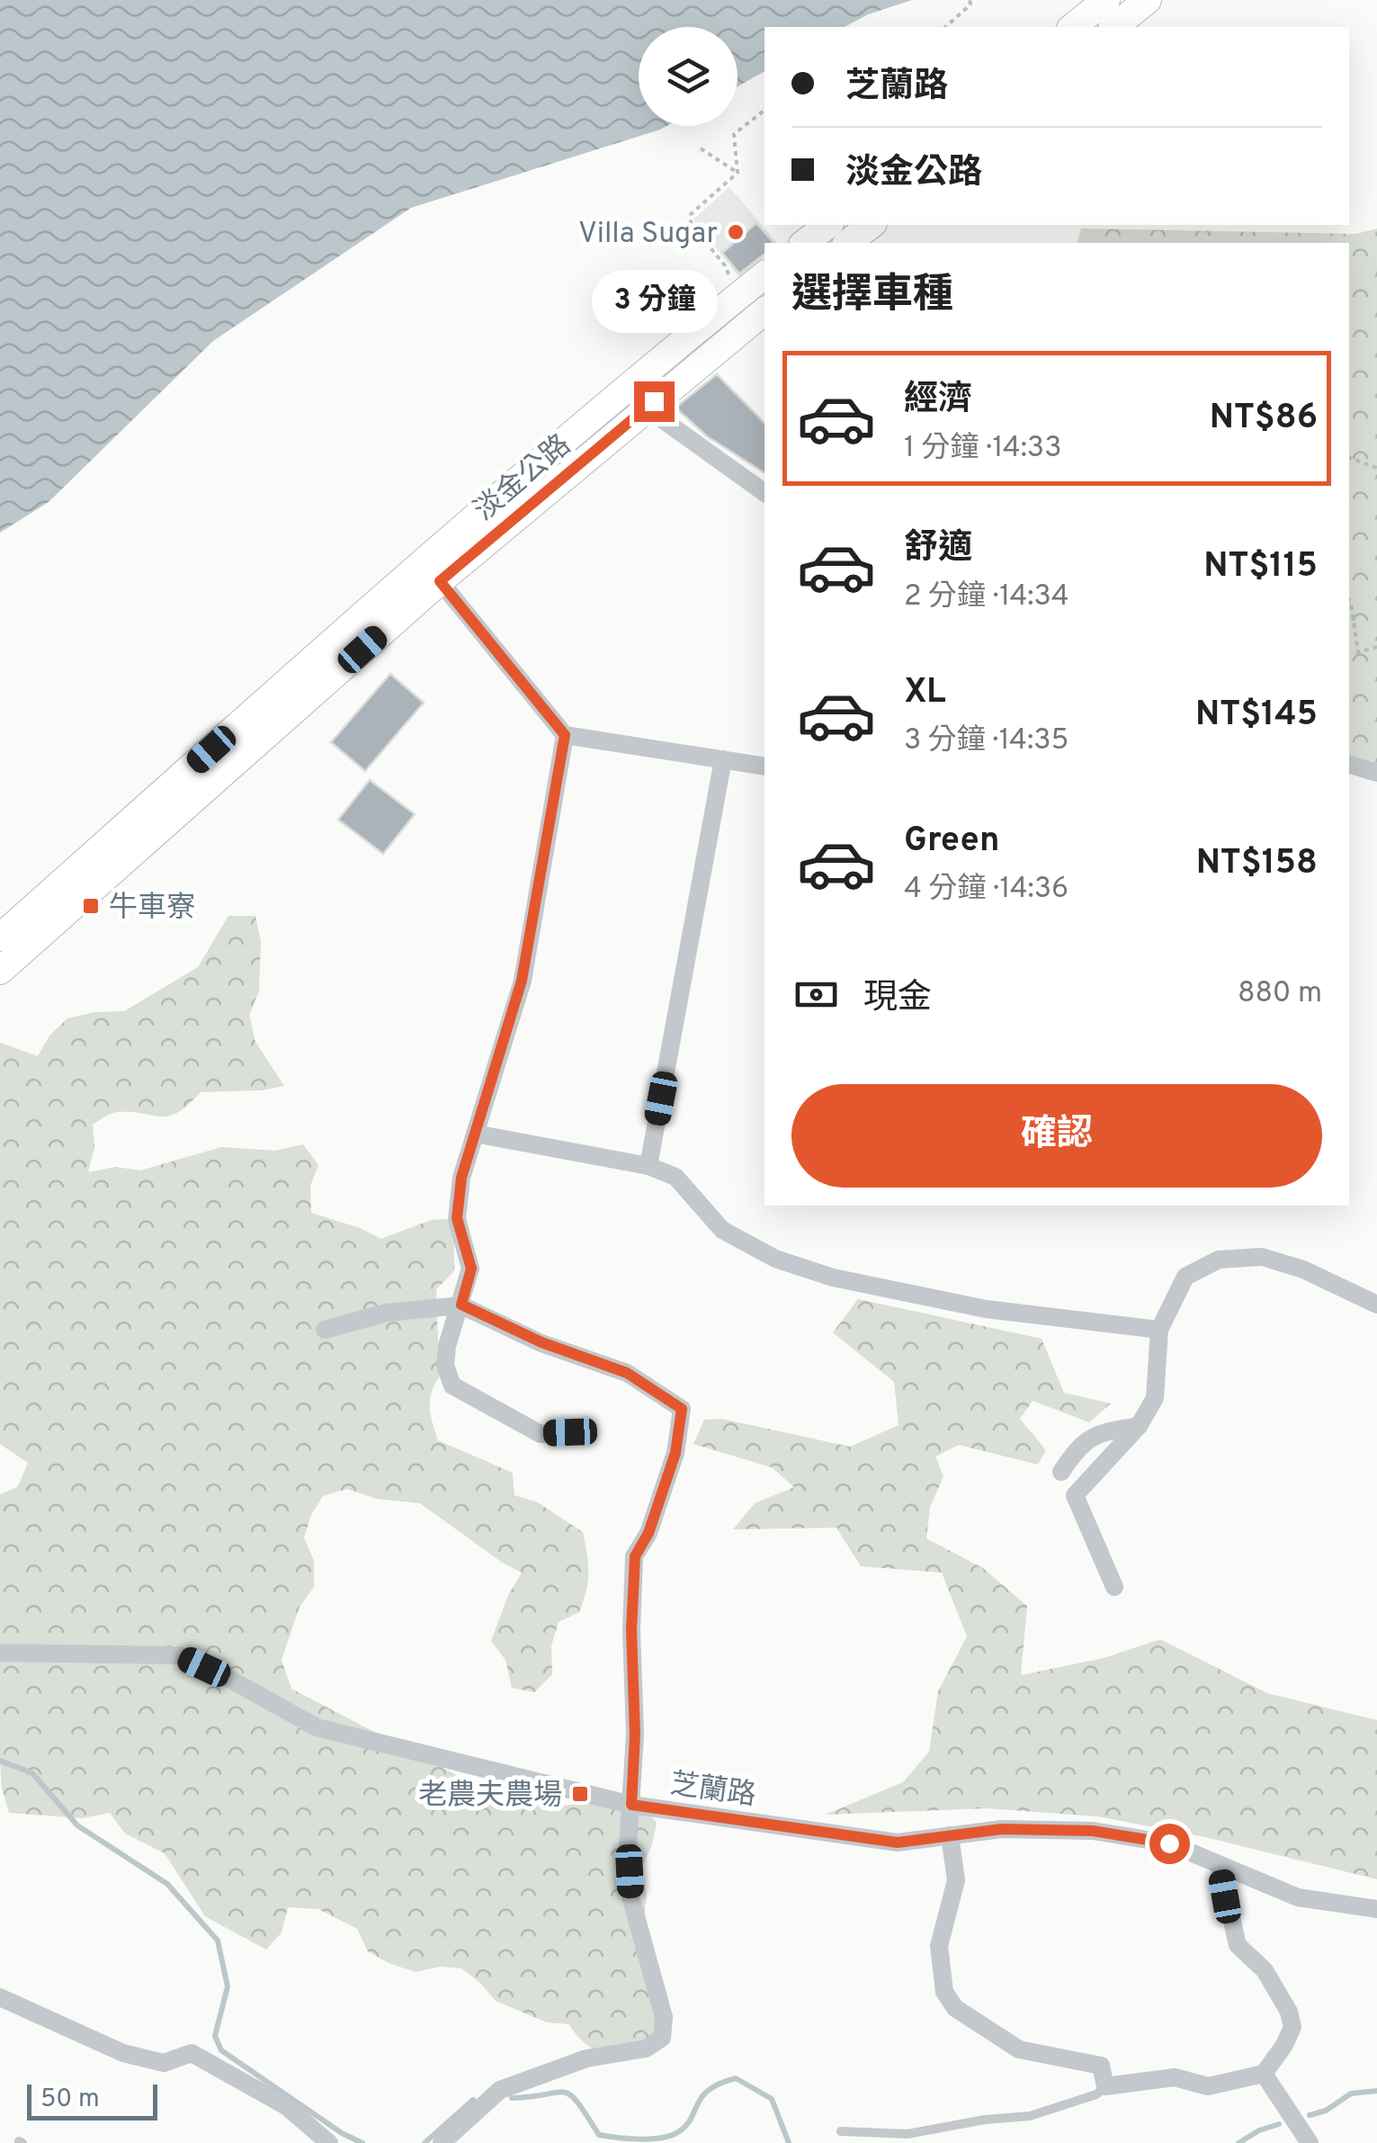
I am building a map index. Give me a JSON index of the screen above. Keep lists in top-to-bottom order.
{
  "streets": {
    "main road": ["淡金公路"],
    "street": ["芝蘭路"]
  },
  "places": {
    "other": ["Villa Sugar"],
    "transit": ["牛車寮", "老農夫農場"]
  },
  "scale_bar": "50 m",
  "page": {
    "banner": ["芝蘭路", "淡金公路"],
    "heading": "選擇車種",
    "bubble": "3 分鐘",
    "list": [
      {
        "name": "經濟",
        "note": "1 分鐘 · 14:33",
        "value": "NT$86"
      },
      {
        "name": "舒適",
        "note": "2 分鐘 · 14:34",
        "value": "NT$115"
      },
      {
        "name": "XL",
        "note": "3 分鐘 · 14:35",
        "value": "NT$145"
      },
      {
        "name": "Green",
        "note": "4 分鐘 · 14:36",
        "value": "NT$158"
      }
    ],
    "pay": ["現金", "880 m"],
    "buttons": "確認",
    "scale": "50 m"
  }
}
